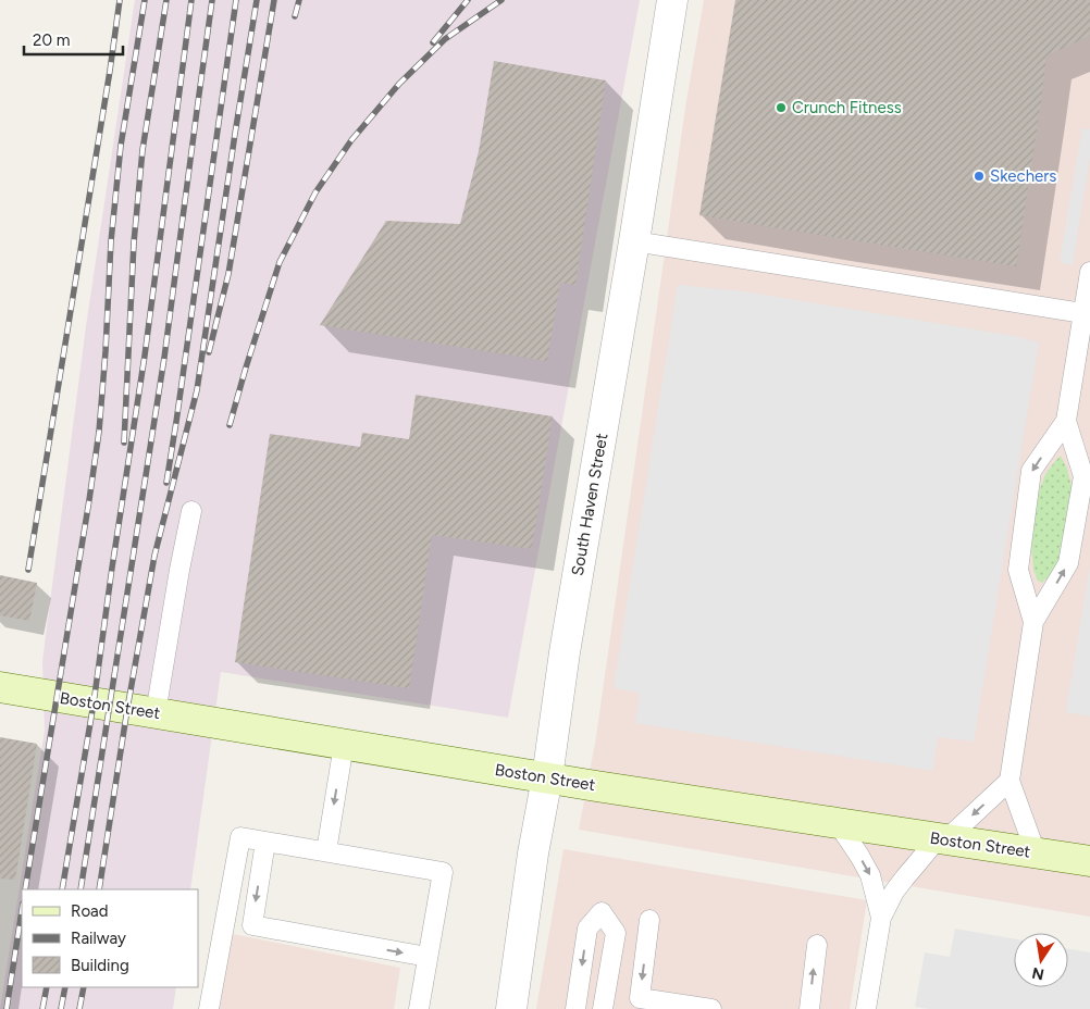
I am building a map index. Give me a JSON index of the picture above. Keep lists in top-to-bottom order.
{
  "streets": {
    "main road": ["Boston Street"],
    "street": ["South Haven Street"]
  },
  "crossings": [
    ["South Haven Street", "Boston Street"]
  ],
  "places": ["Crunch Fitness", "Skechers"],
  "legend": ["Road", "Railway", "Building"],
  "scale_bar": "20 m",
  "north": "bottom"
}
